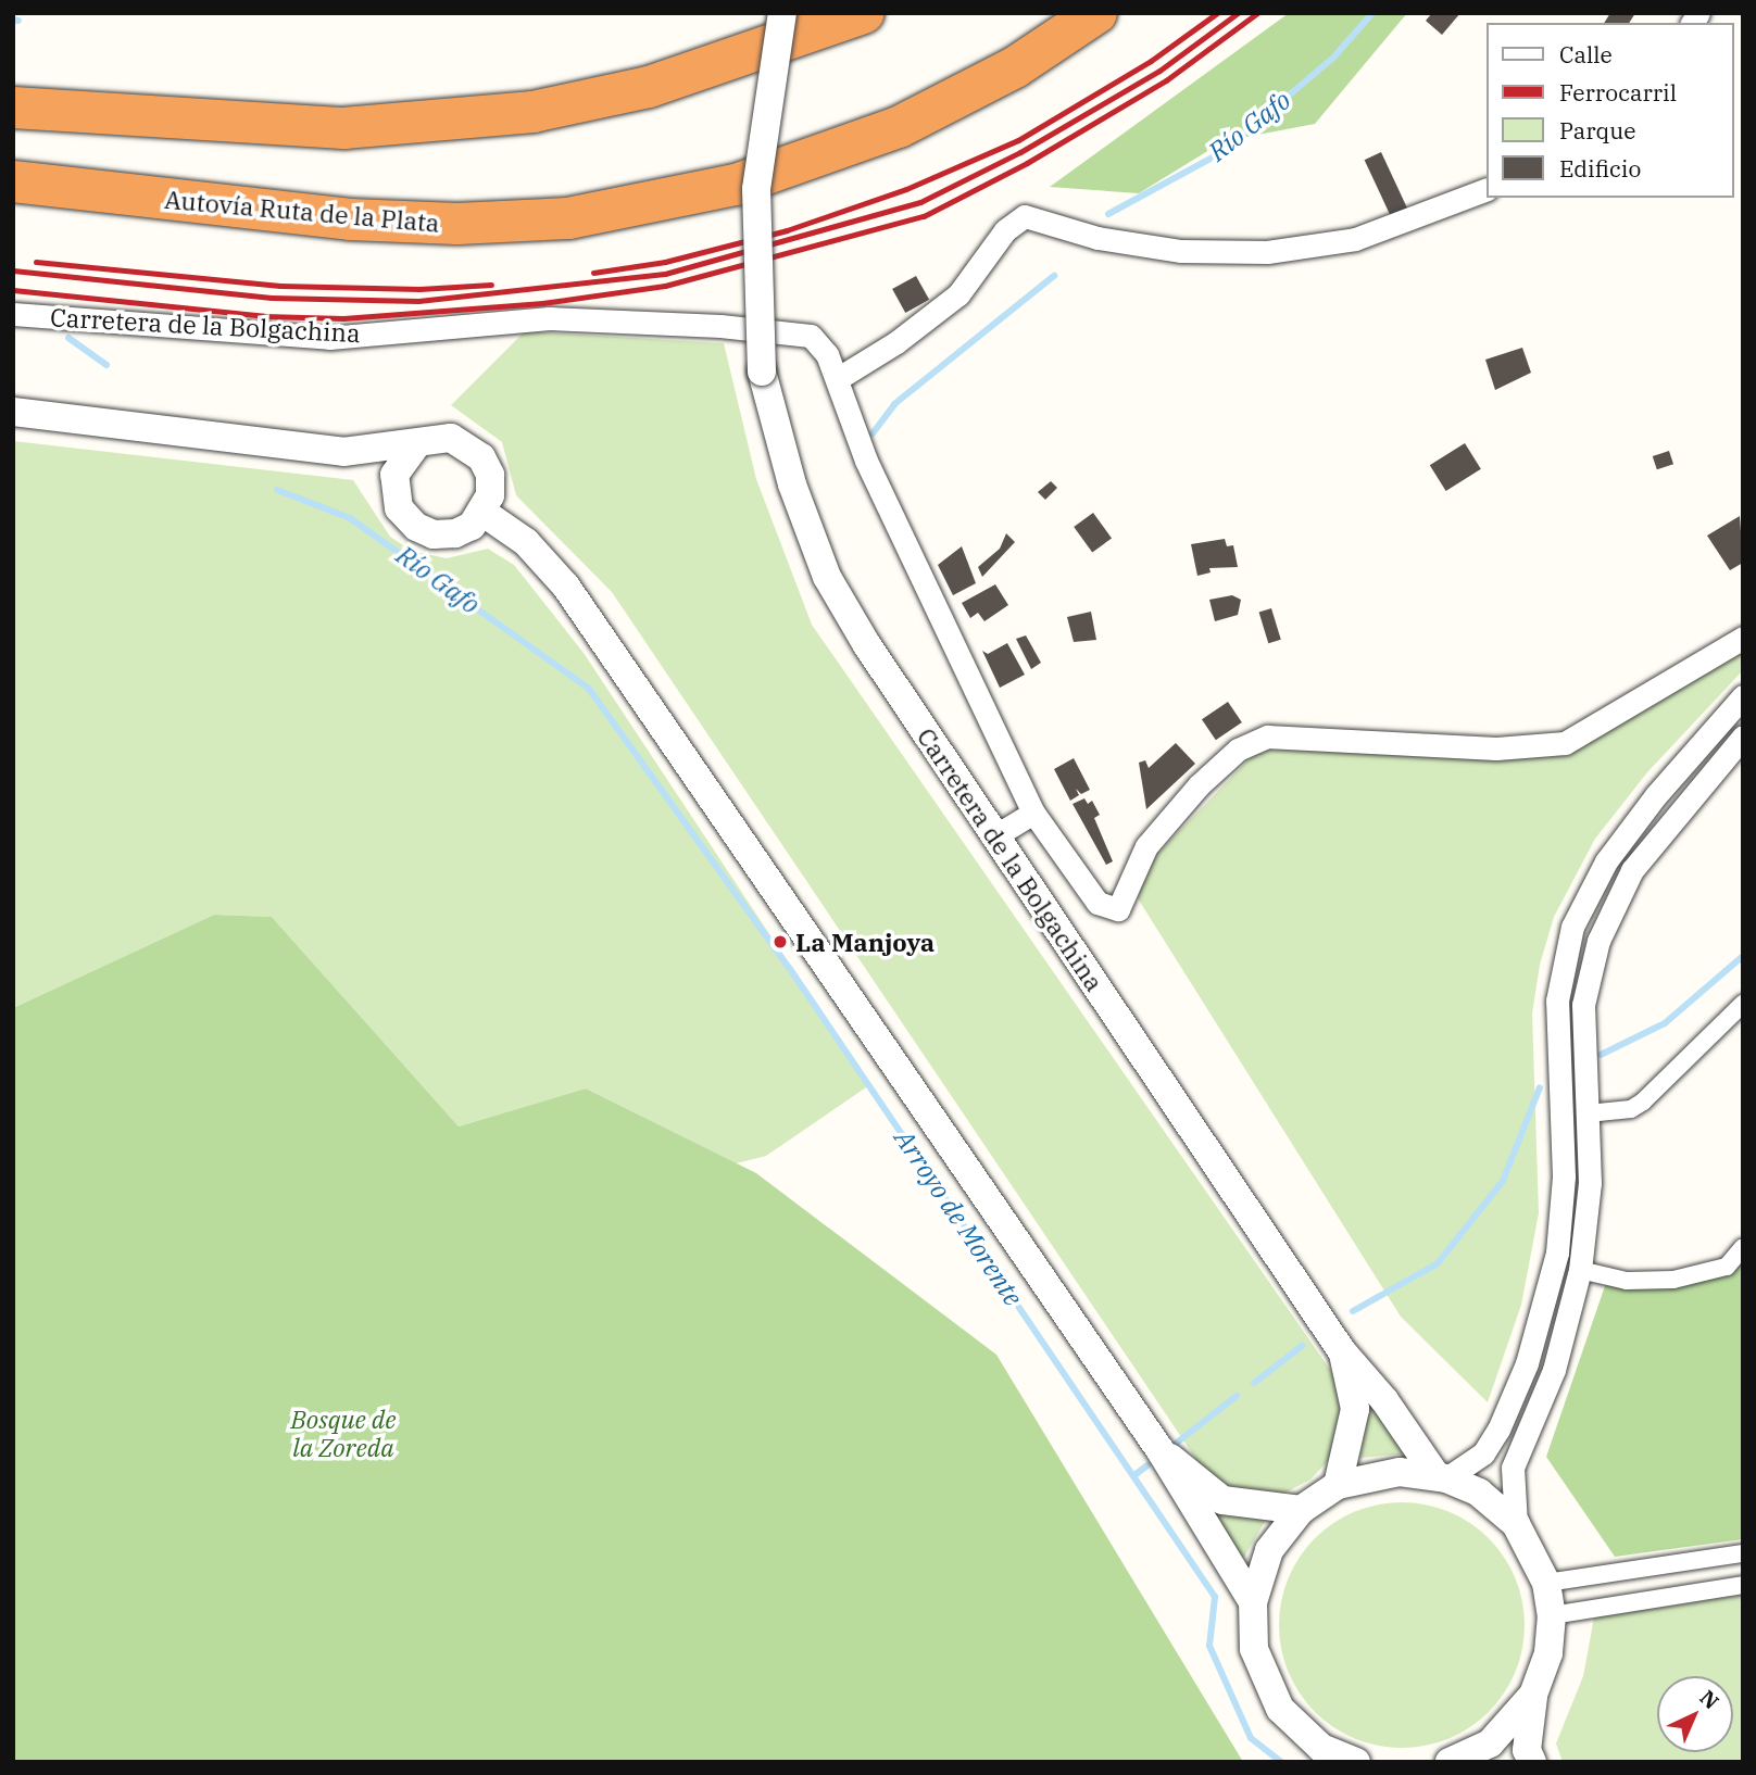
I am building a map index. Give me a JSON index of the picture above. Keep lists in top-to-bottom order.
{
  "streets": {
    "highway": ["Autovía Ruta de la Plata"],
    "street": ["Carretera de la Bolgachina"]
  },
  "water": ["Río Gafo", "Arroyo de Morente"],
  "parks": ["Bosque de la Zoreda"],
  "places": ["La Manjoya"],
  "legend": [
    "Calle",
    "Ferrocarril",
    "Parque",
    "Edificio"
  ],
  "north": "top right"
}
